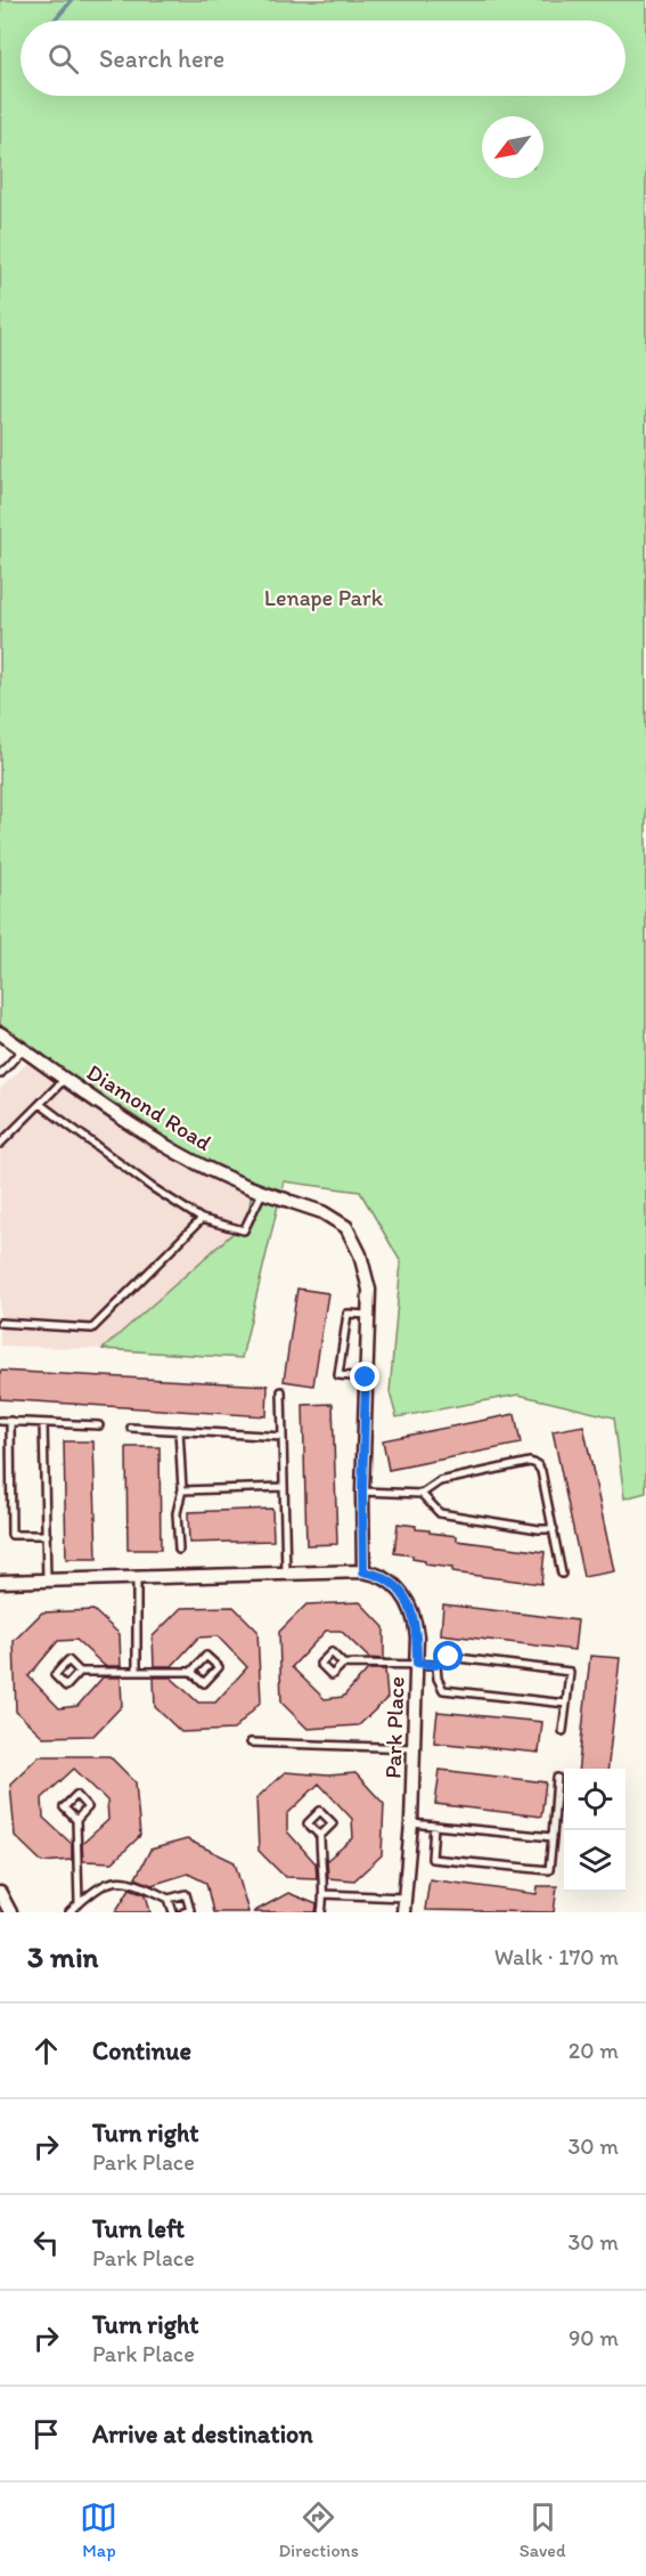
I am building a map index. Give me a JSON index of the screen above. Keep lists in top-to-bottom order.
{
  "streets": {
    "street": ["Diamond Road", "Park Place"]
  },
  "parks": ["Lenape Park"],
  "north": "bottom left",
  "page": {
    "search": "Search here",
    "heading": ["3 min", "Walk · 170 m"],
    "list": [
      ["Continue", "20 m"],
      ["Turn right", "Park Place", "30 m"],
      ["Turn left", "Park Place", "30 m"],
      ["Turn right", "Park Place", "90 m"],
      "Arrive at destination"
    ],
    "nav": ["Map", "Directions", "Saved"]
  }
}
